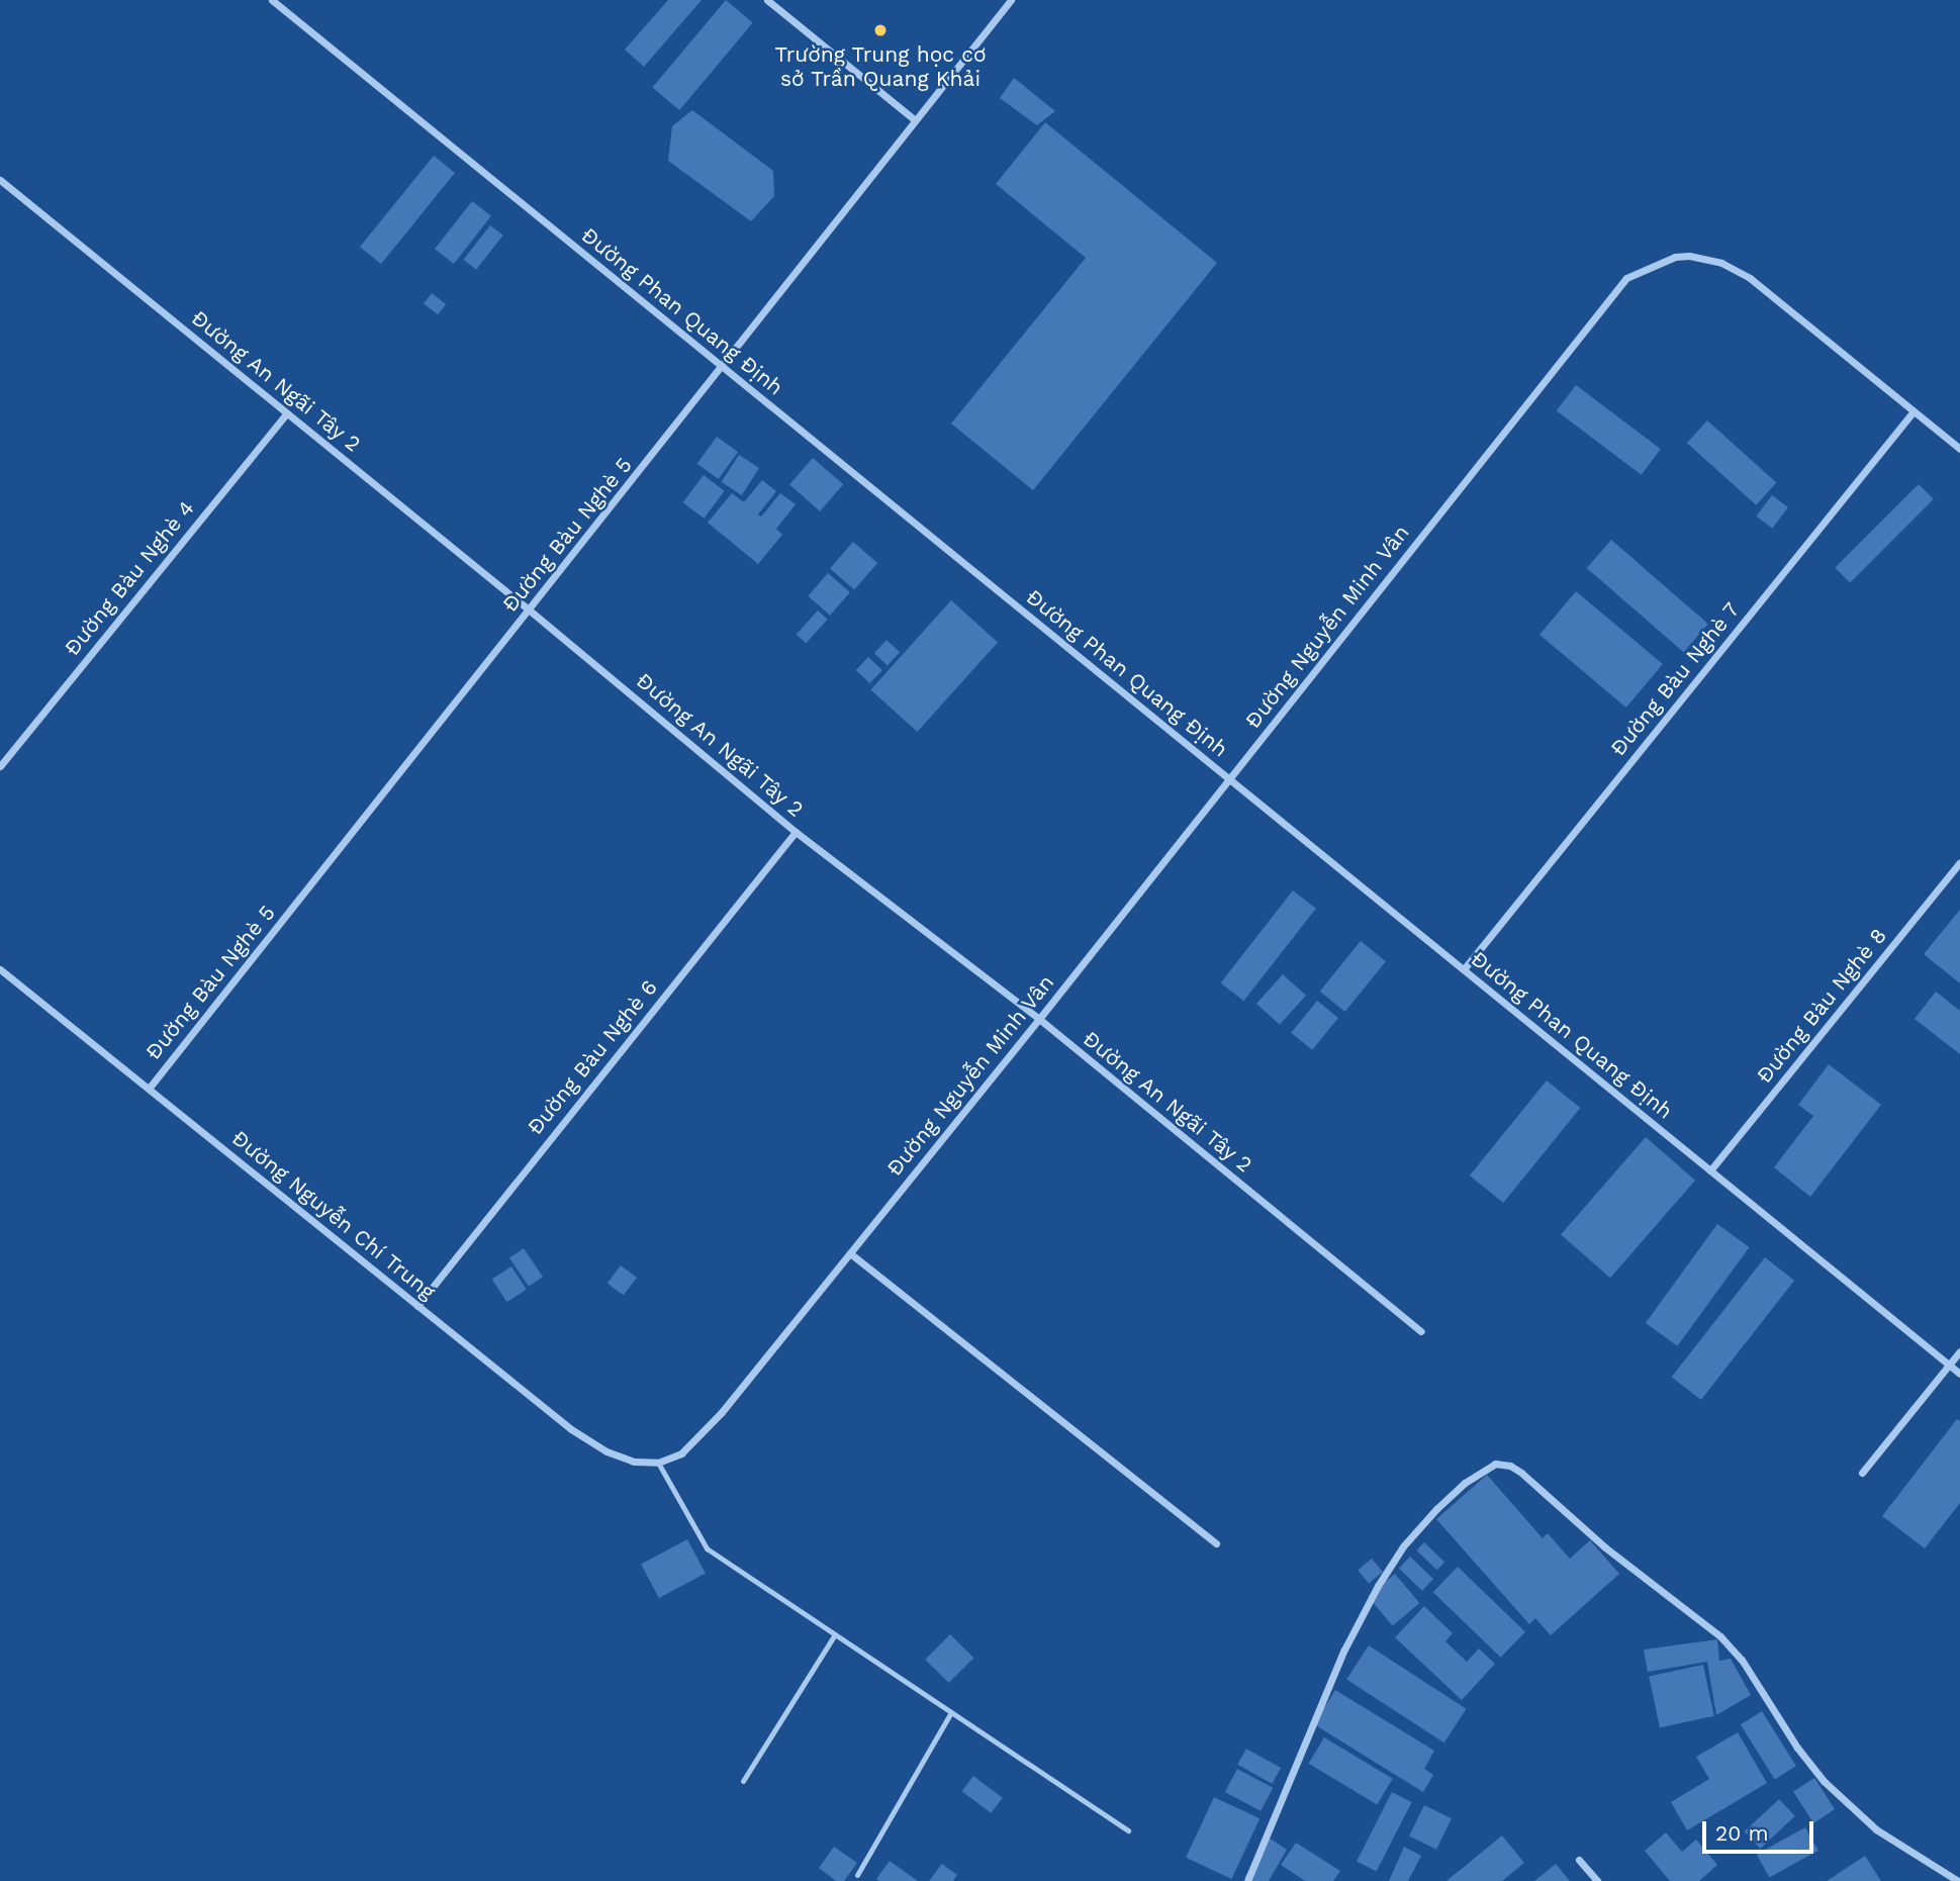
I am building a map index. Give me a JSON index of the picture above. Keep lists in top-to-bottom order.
{
  "streets": {
    "street": [
      "Đường Phan Quang Định",
      "Đường An Ngãi Tây 2",
      "Đường Bàu Nghè 5",
      "Đường Bàu Nghè 4",
      "Đường Nguyễn Minh Vân",
      "Đường Bàu Nghè 7",
      "Đường Bàu Nghè 8",
      "Đường Bàu Nghè 6",
      "Đường Nguyễn Chí Trung"
    ]
  },
  "crossings": [
    ["Đường Phan Quang Định", "Đường Bàu Nghè 5"],
    ["Đường Phan Quang Định", "Đường Nguyễn Minh Vân"],
    ["Đường Phan Quang Định", "Đường Bàu Nghè 7"],
    ["Đường Phan Quang Định", "Đường Bàu Nghè 8"],
    ["Đường An Ngãi Tây 2", "Đường Bàu Nghè 5"],
    ["Đường An Ngãi Tây 2", "Đường Bàu Nghè 4"],
    ["Đường An Ngãi Tây 2", "Đường Nguyễn Minh Vân"],
    ["Đường An Ngãi Tây 2", "Đường Bàu Nghè 6"],
    ["Đường Bàu Nghè 5", "Đường Nguyễn Chí Trung"],
    ["Đường Nguyễn Minh Vân", "Đường Bàu Nghè 7"],
    ["Đường Nguyễn Minh Vân", "Đường Nguyễn Chí Trung"],
    ["Đường Bàu Nghè 6", "Đường Nguyễn Chí Trung"]
  ],
  "places": ["Trường Trung học cơ sở Trần Quang Khải"],
  "scale_bar": "20 m"
}
